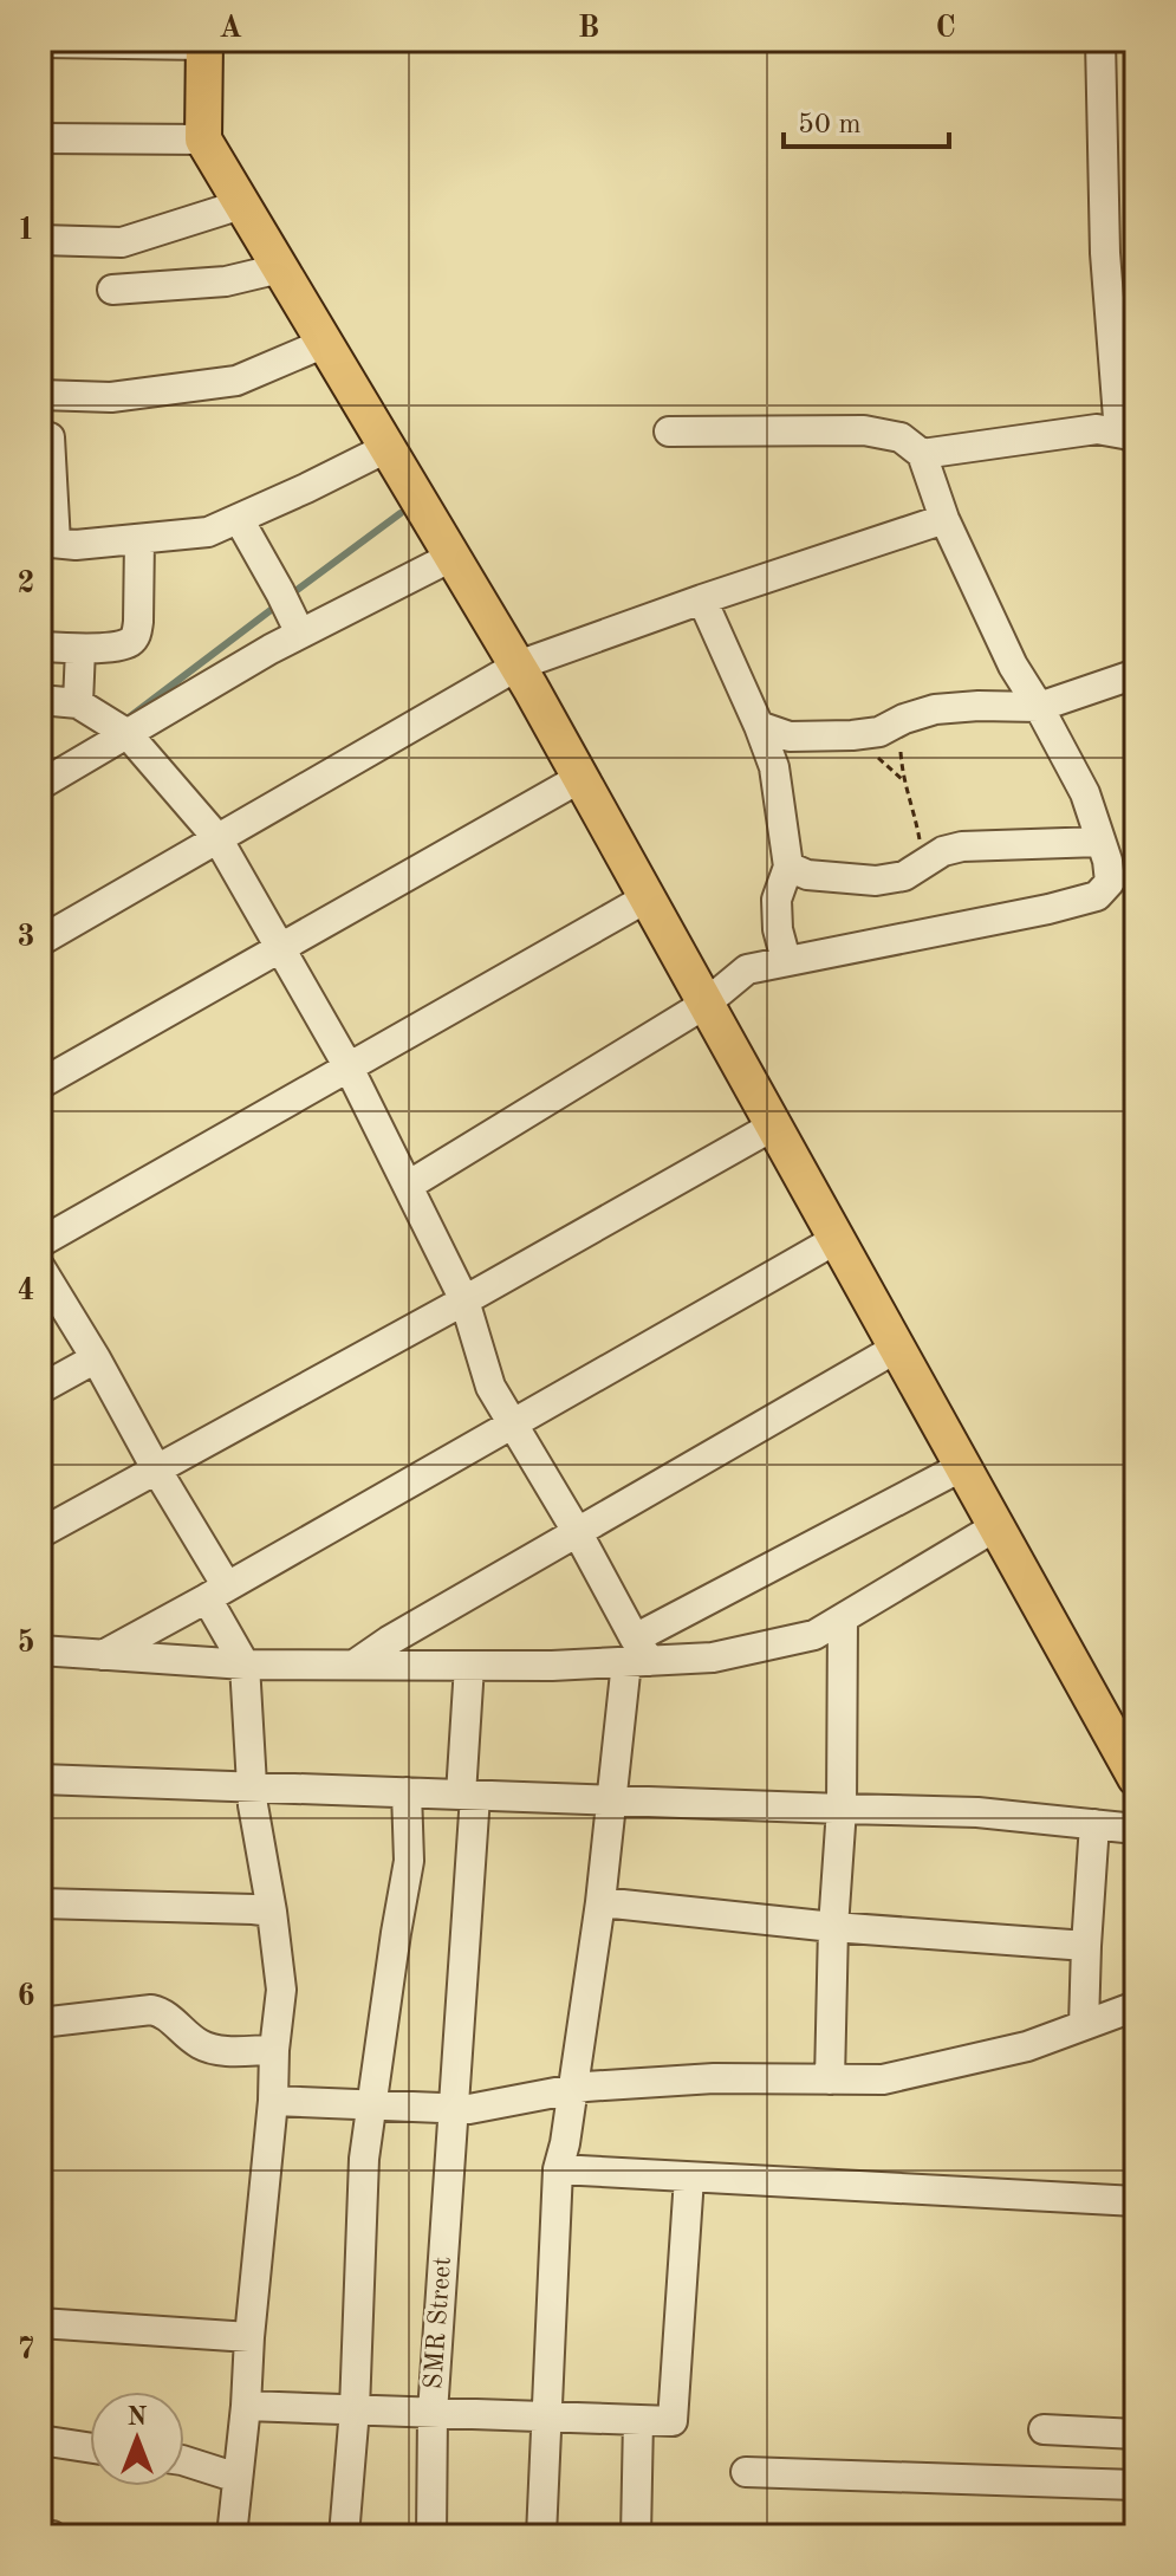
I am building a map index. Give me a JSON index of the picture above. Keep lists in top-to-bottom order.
{
  "streets": {
    "street": ["SMR Street"]
  },
  "scale_bar": "50 m",
  "north": "top",
  "grid": {
    "columns": ["A", "B", "C"],
    "rows": [
      "1",
      "2",
      "3",
      "4",
      "5",
      "6",
      "7"
    ]
  }
}
